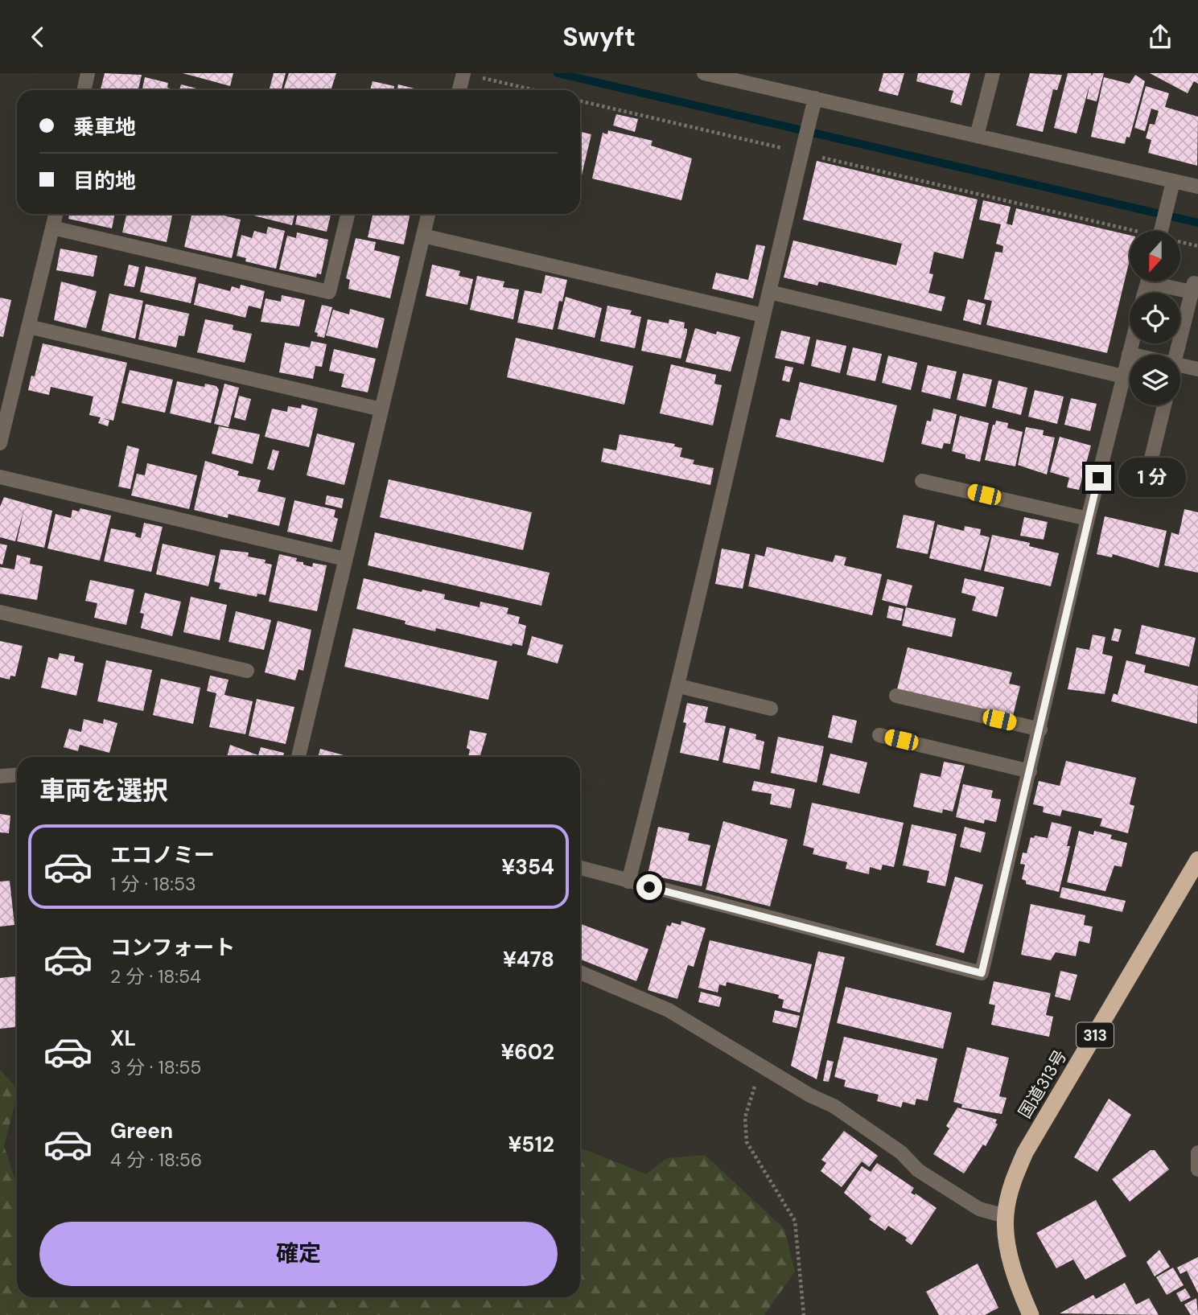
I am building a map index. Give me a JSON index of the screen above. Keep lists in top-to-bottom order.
{
  "streets": {
    "highway": ["313", "国道313号"]
  },
  "north": "bottom",
  "page": {
    "header": "Swyft",
    "banner": ["乗車地", "目的地"],
    "bubble": "1 分",
    "heading": "車両を選択",
    "list": [
      {
        "name": "エコノミー",
        "note": "1 分 · 18:53",
        "value": "¥354"
      },
      {
        "name": "コンフォート",
        "note": "2 分 · 18:54",
        "value": "¥478"
      },
      {
        "name": "XL",
        "note": "3 分 · 18:55",
        "value": "¥602"
      },
      {
        "name": "Green",
        "note": "4 分 · 18:56",
        "value": "¥512"
      }
    ],
    "buttons": "確定"
  }
}
